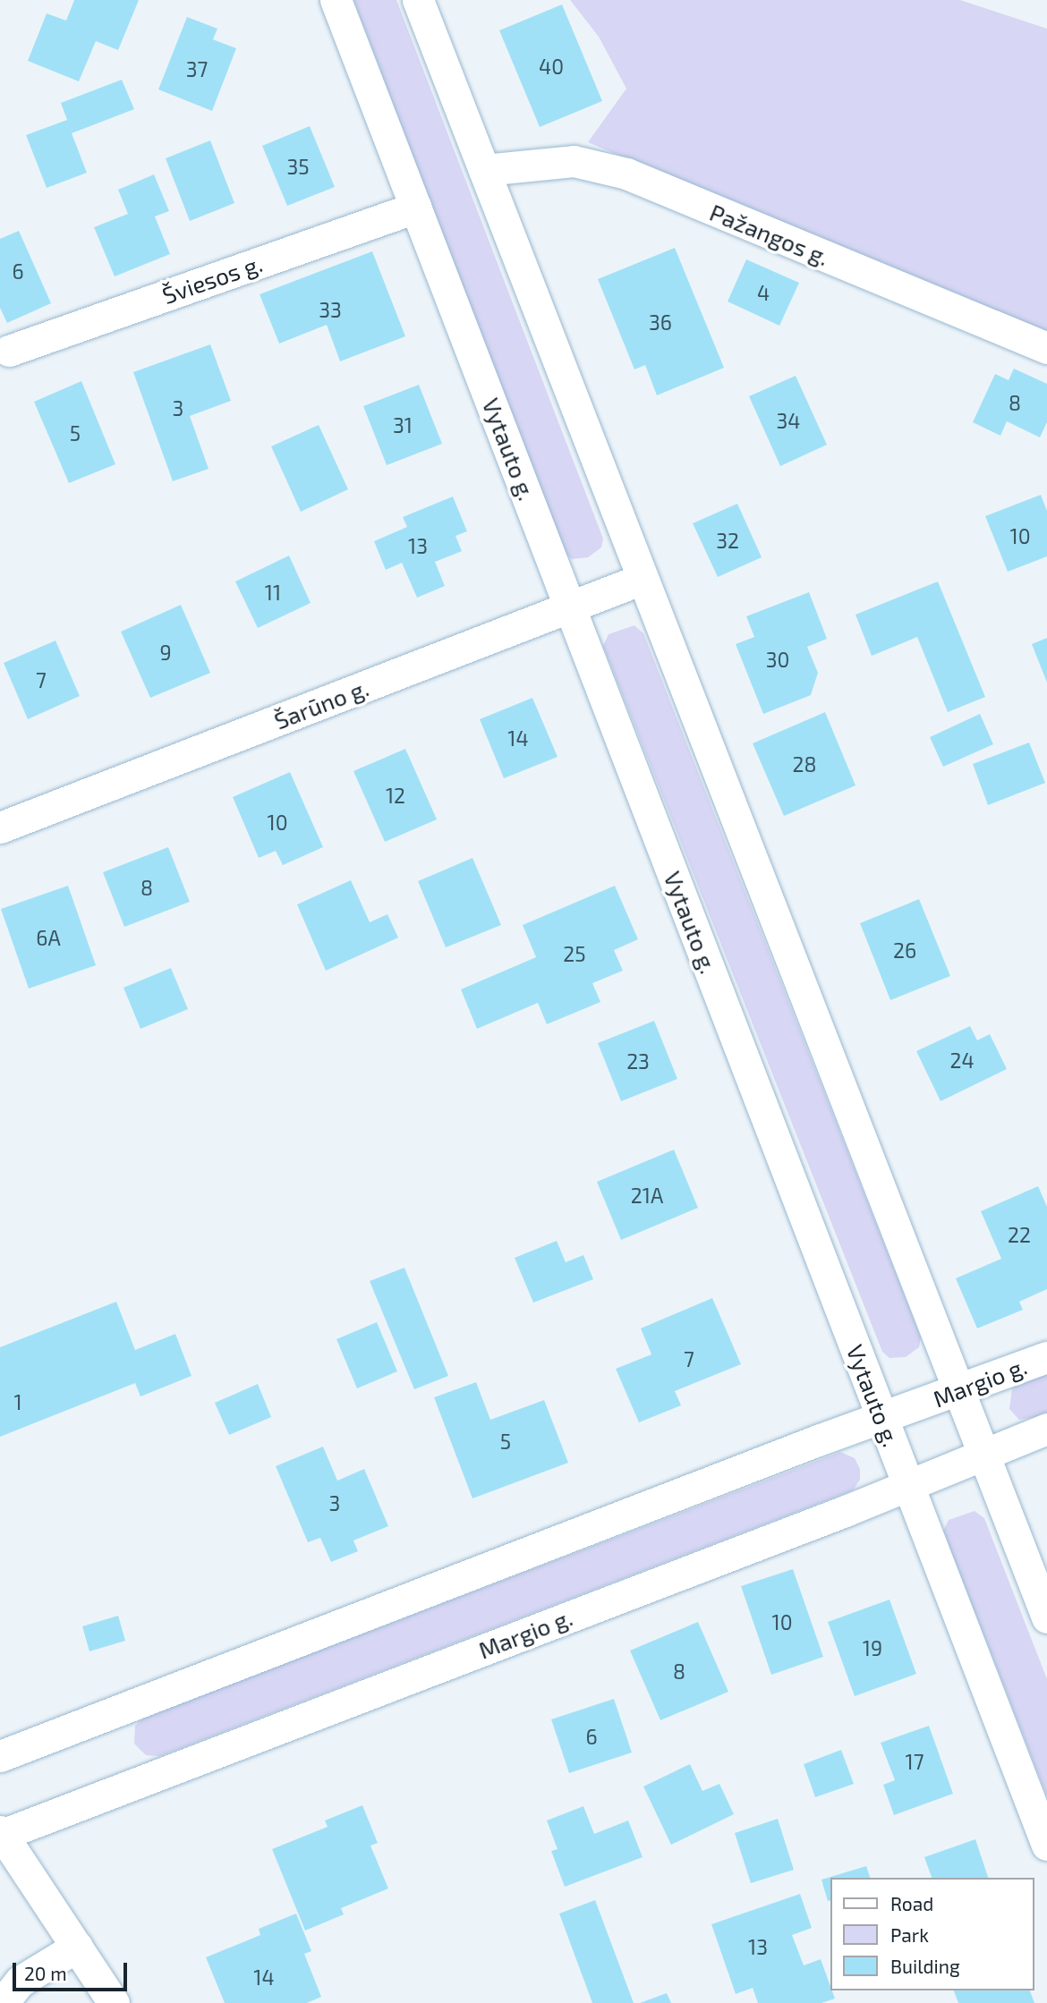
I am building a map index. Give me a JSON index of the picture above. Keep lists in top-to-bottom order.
{
  "streets": {
    "street": [
      "Pažangos g.",
      "Šviesos g.",
      "Vytauto g.",
      "Šarūno g.",
      "Margio g."
    ]
  },
  "crossings": [
    ["Šviesos g.", "Vytauto g."],
    ["Vytauto g.", "Šarūno g."],
    ["Vytauto g.", "Margio g."]
  ],
  "house_numbers": [
    "40",
    "37",
    "35",
    "6",
    "4",
    "33",
    "36",
    "8",
    "3",
    "34",
    "31",
    "5",
    "10",
    "32",
    "13",
    "11",
    "9",
    "30",
    "7",
    "14",
    "28",
    "12",
    "10",
    "8",
    "6A",
    "26",
    "25",
    "24",
    "23",
    "21A",
    "22",
    "7",
    "1",
    "5",
    "3",
    "10",
    "19",
    "8",
    "6",
    "17",
    "13",
    "14"
  ],
  "legend": ["Road", "Park", "Building"],
  "scale_bar": "20 m"
}
